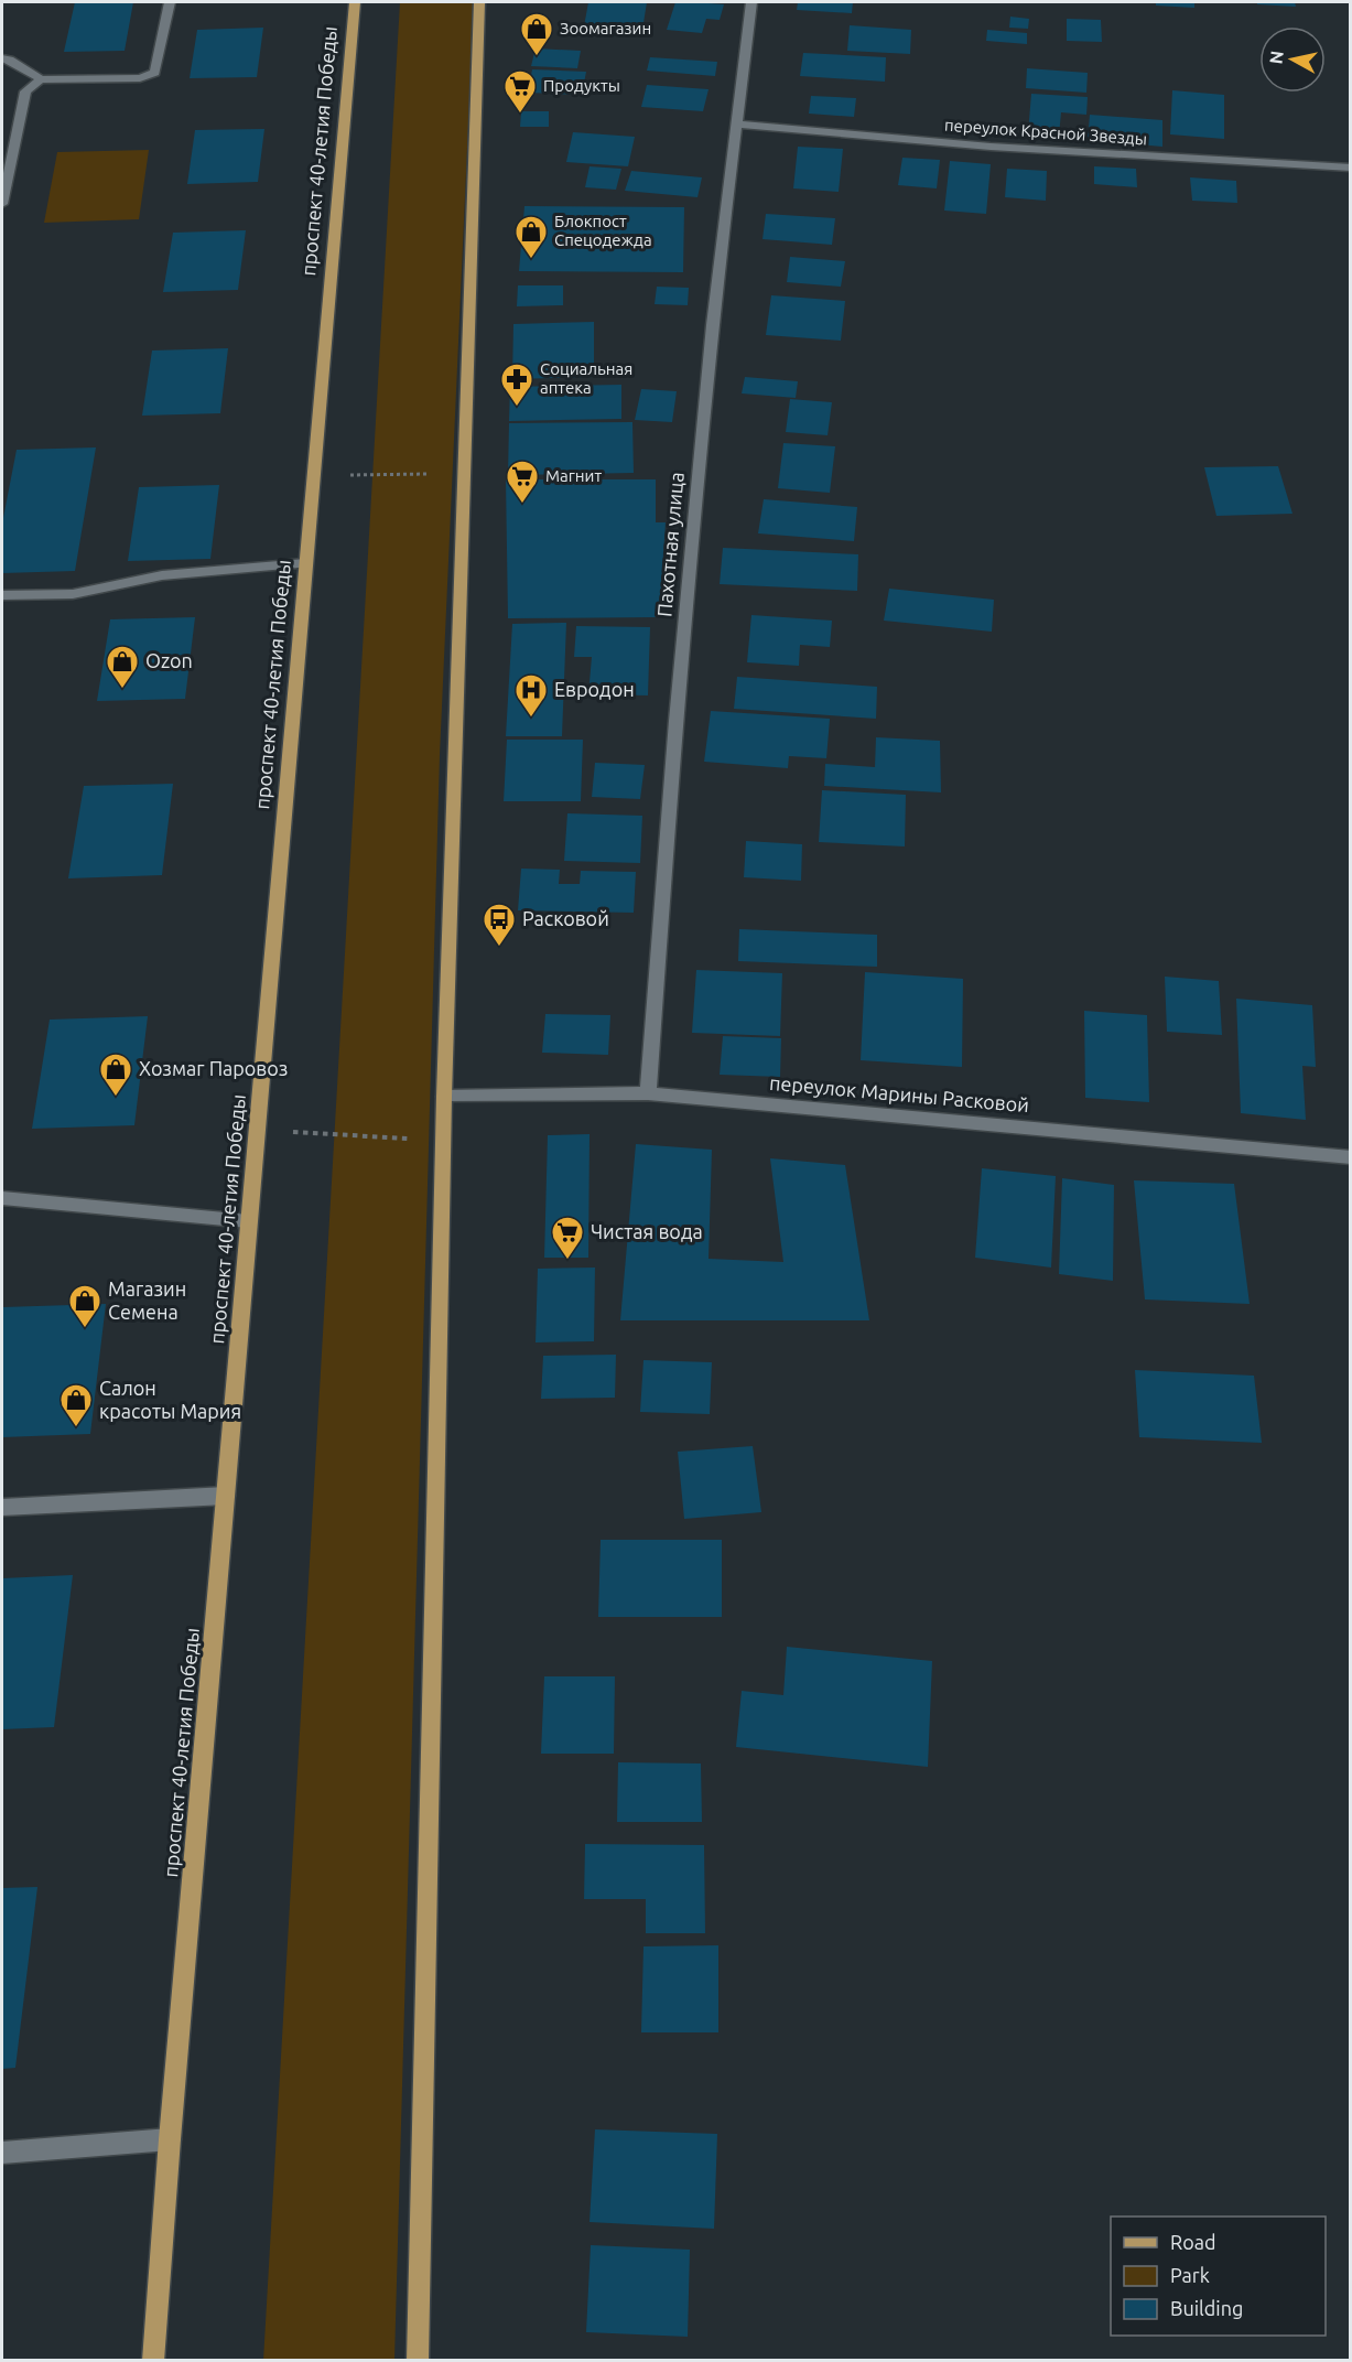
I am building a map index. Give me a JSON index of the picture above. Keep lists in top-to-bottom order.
{
  "streets": {
    "main road": ["проспект 40-летия Победы"],
    "street": ["переулок Красной Звезды", "Пахотная улица", "переулок Марины Расковой"]
  },
  "crossings": [
    ["переулок Красной Звезды", "Пахотная улица"],
    ["Пахотная улица", "переулок Марины Расковой"]
  ],
  "places": {
    "shop": [
      "Зоомагазин",
      "Блокпост Спецодежда",
      "Ozon",
      "Хозмаг Паровоз",
      "Магазин Семена",
      "Салон красоты Мария"
    ],
    "supermarket": ["Продукты", "Магнит", "Чистая вода"],
    "pharmacy": ["Социальная аптека"],
    "hospital": ["Евродон"],
    "bus stop": ["Расковой"]
  },
  "legend": ["Road", "Park", "Building"],
  "north": "left"
}
